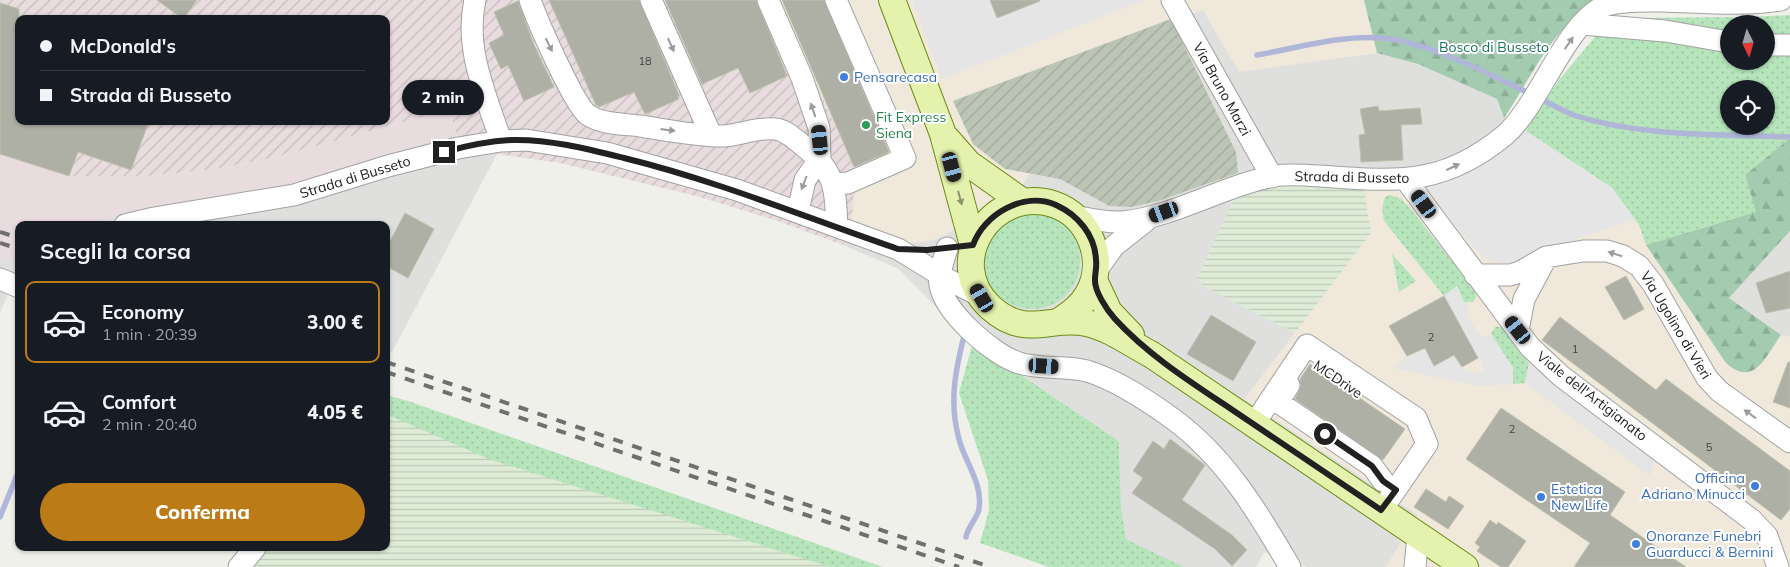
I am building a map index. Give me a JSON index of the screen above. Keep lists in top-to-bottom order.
{
  "streets": {
    "street": [
      "Via Bruno Marzi",
      "Strada di Busseto",
      "Via Ugolino di Vieri",
      "MCDrive",
      "Viale dell'Artigianato"
    ]
  },
  "crossings": [
    ["Via Bruno Marzi", "Strada di Busseto"],
    ["Strada di Busseto", "Viale dell'Artigianato"],
    ["Via Ugolino di Vieri", "Viale dell'Artigianato"]
  ],
  "one_way": ["Via Ugolino di Vieri"],
  "parks": ["Bosco di Busseto"],
  "places": [
    "Pensarecasa",
    "Fit Express Siena",
    "Officina Adriano Minucci",
    "Estetica New Life",
    "Onoranze Funebri Guarducci & Bernini"
  ],
  "house_numbers": [
    "18",
    "2",
    "1",
    "2",
    "5"
  ],
  "north": "bottom",
  "page": {
    "banner": ["McDonald's", "Strada di Busseto"],
    "bubble": "2 min",
    "heading": "Scegli la corsa",
    "list": [
      {
        "name": "Economy",
        "note": "1 min · 20:39",
        "value": "3.00 €"
      },
      {
        "name": "Comfort",
        "note": "2 min · 20:40",
        "value": "4.05 €"
      }
    ],
    "buttons": "Conferma"
  }
}
